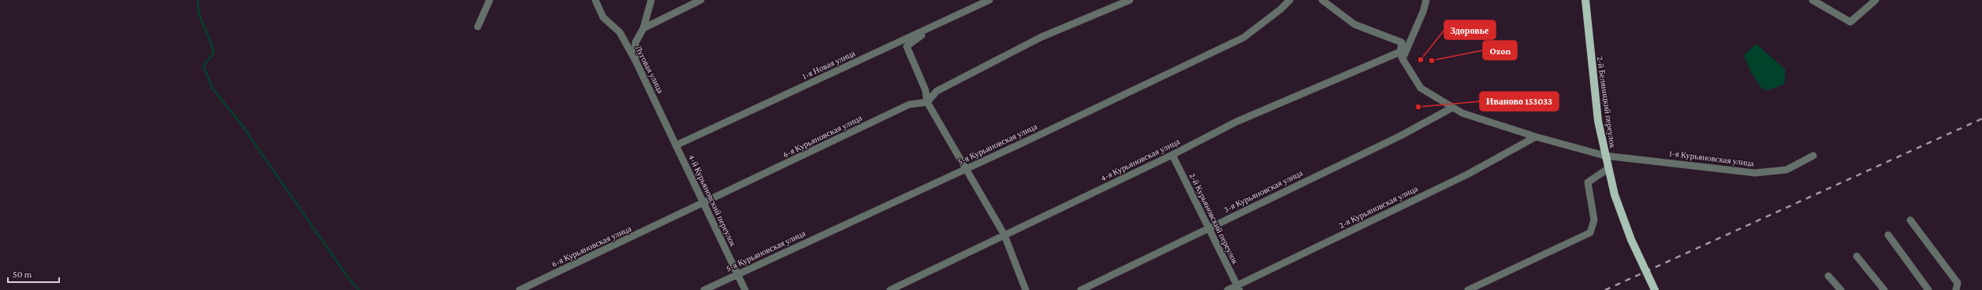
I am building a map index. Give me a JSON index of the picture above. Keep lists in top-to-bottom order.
{
  "streets": {
    "main road": ["2-й Беляницкий переулок"],
    "street": [
      "1-я Новая улица",
      "Луговая улица",
      "6-я Курьяновская улица",
      "5-я Курьяновская улица",
      "1-я Курьяновская улица",
      "4-я Курьяновская улица",
      "3-я Курьяновская улица",
      "4-й Курьяновский переулок",
      "2-я Курьяновская улица",
      "2-й Курьяновский переулок"
    ]
  },
  "crossings": [
    ["1-я Новая улица", "Луговая улица"],
    ["Луговая улица", "4-й Курьяновский переулок"],
    ["2-й Беляницкий переулок", "1-я Курьяновская улица"],
    ["6-я Курьяновская улица", "4-й Курьяновский переулок"],
    ["5-я Курьяновская улица", "4-й Курьяновский переулок"],
    ["1-я Курьяновская улица", "4-я Курьяновская улица"],
    ["1-я Курьяновская улица", "3-я Курьяновская улица"],
    ["1-я Курьяновская улица", "2-я Курьяновская улица"],
    ["4-я Курьяновская улица", "2-й Курьяновский переулок"],
    ["3-я Курьяновская улица", "2-й Курьяновский переулок"],
    ["2-я Курьяновская улица", "2-й Курьяновский переулок"]
  ],
  "places": ["Здоровье", "Ozon", "Иваново 153033"],
  "scale_bar": "50 m"
}
